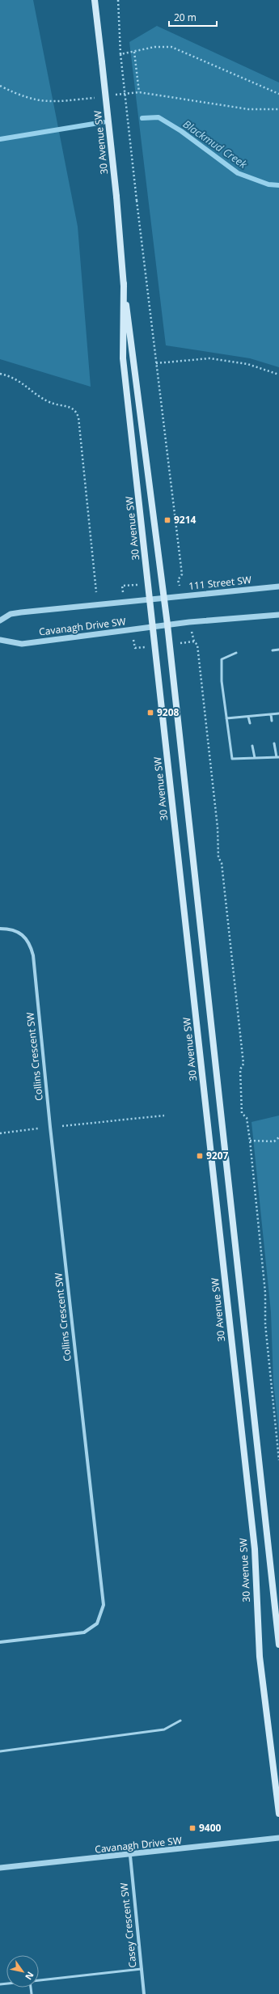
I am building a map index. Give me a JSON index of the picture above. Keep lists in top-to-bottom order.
{
  "streets": {
    "main road": ["30 Avenue SW"],
    "street": [
      "111 Street SW",
      "Cavanagh Drive SW",
      "Collins Crescent SW",
      "Casey Crescent SW"
    ]
  },
  "crossings": [
    ["30 Avenue SW", "111 Street SW"],
    ["30 Avenue SW", "Cavanagh Drive SW"],
    ["111 Street SW", "Cavanagh Drive SW"],
    ["Cavanagh Drive SW", "Casey Crescent SW"]
  ],
  "water": ["Blackmud Creek"],
  "places": {
    "transit": [
      "9214",
      "9208",
      "9207",
      "9400"
    ]
  },
  "scale_bar": "20 m",
  "north": "bottom right"
}
